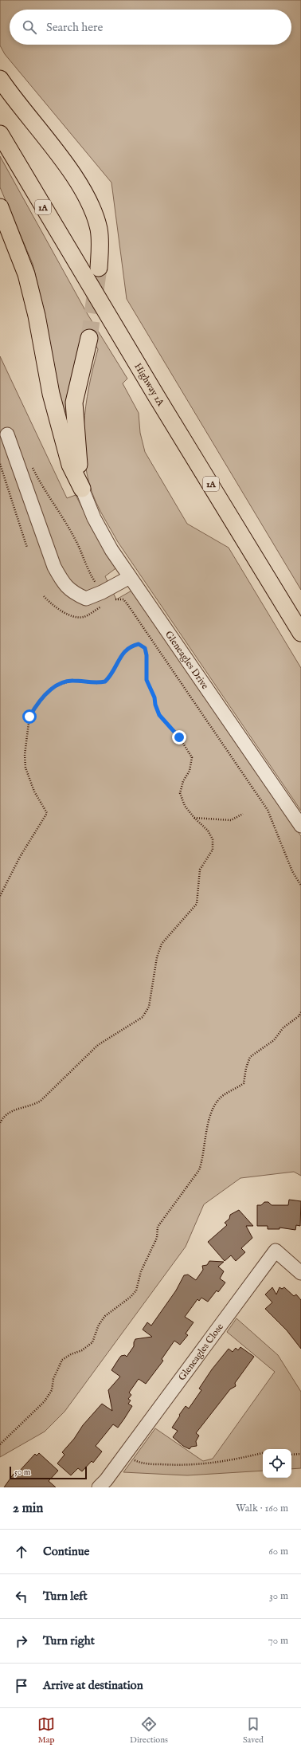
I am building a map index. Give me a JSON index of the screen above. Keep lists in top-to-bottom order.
{
  "streets": {
    "main road": ["1A", "Highway 1A"],
    "street": ["Gleneagles Drive", "Gleneagles Close"]
  },
  "scale_bar": "50 m",
  "page": {
    "search": "Search here",
    "scale": "50 m",
    "heading": ["2 min", "Walk · 160 m"],
    "list": [
      ["Continue", "60 m"],
      ["Turn left", "30 m"],
      ["Turn right", "70 m"],
      "Arrive at destination"
    ],
    "nav": ["Map", "Directions", "Saved"]
  }
}
